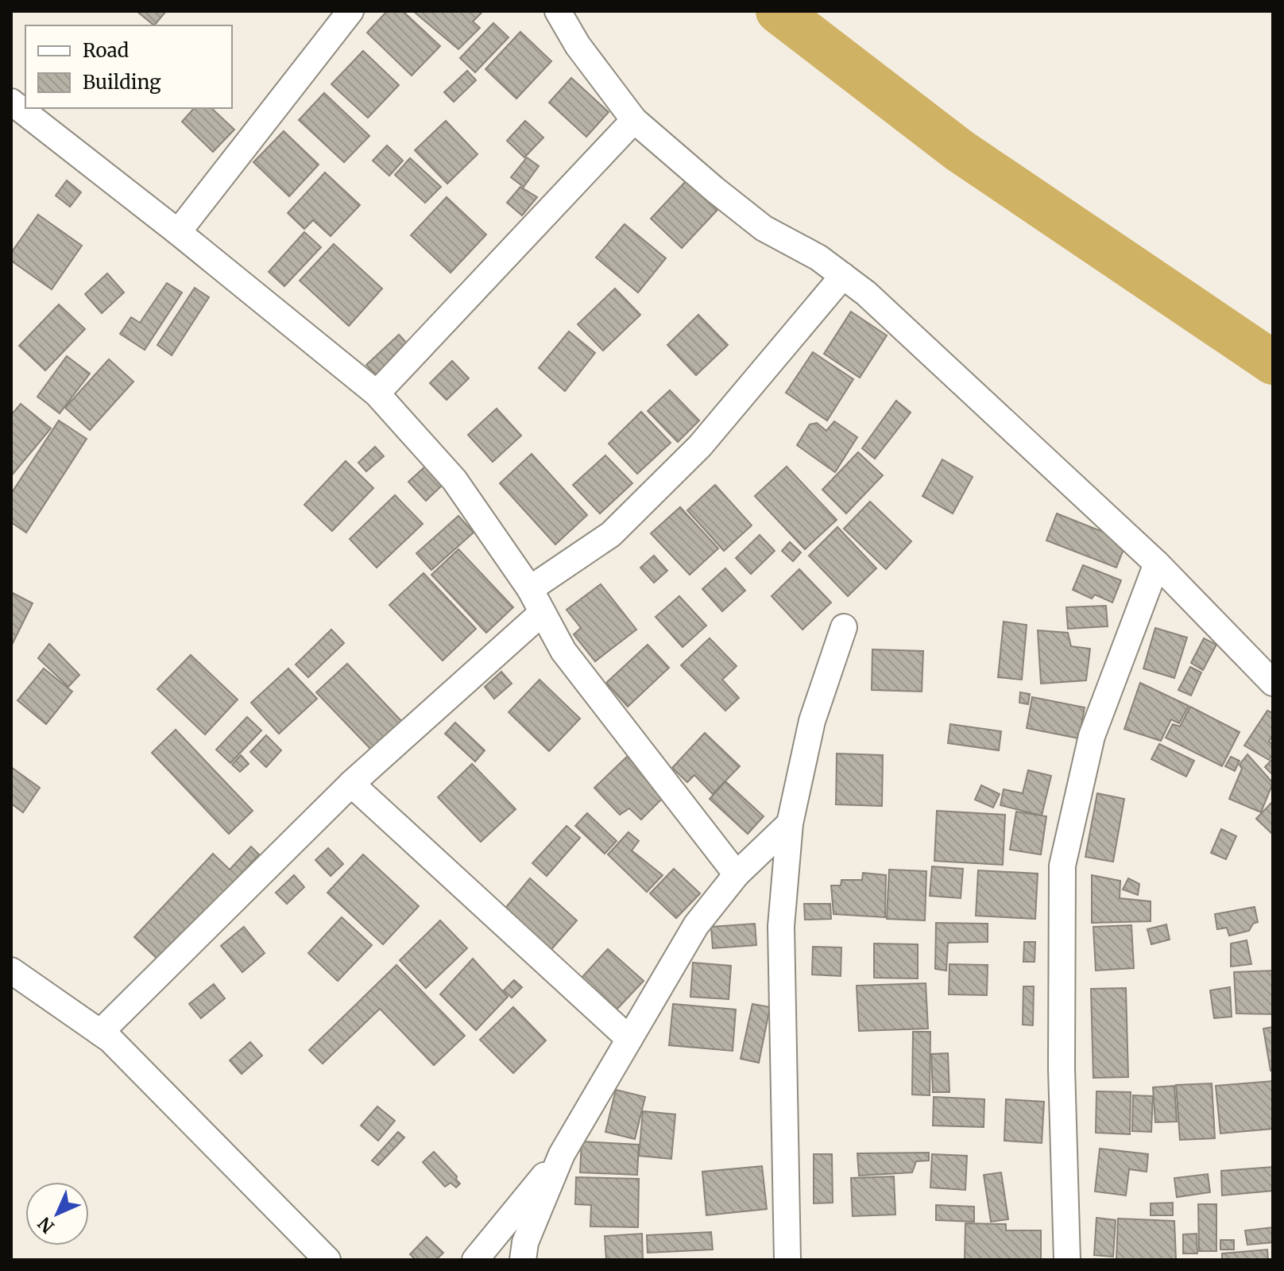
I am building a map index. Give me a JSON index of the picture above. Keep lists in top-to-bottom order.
{
  "legend": ["Road", "Building"],
  "north": "bottom left"
}
